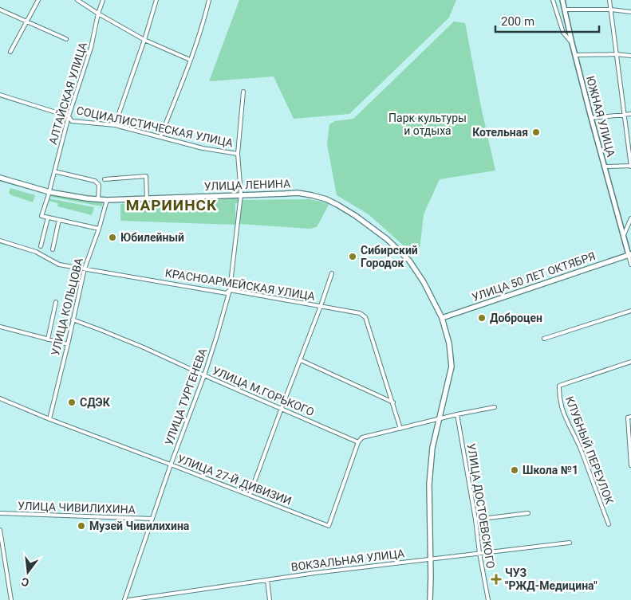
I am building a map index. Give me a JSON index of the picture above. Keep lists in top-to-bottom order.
{
  "streets": {
    "main road": ["УЛИЦА ЛЕНИНА", "УЛИЦА 50 ЛЕТ ОКТЯБРЯ"],
    "street": [
      "АЛТАЙСКАЯ УЛИЦА",
      "ЮЖНАЯ УЛИЦА",
      "СОЦИАЛИСТИЧЕСКАЯ УЛИЦА",
      "КРАСНОАРМЕЙСКАЯ УЛИЦА",
      "УЛИЦА КОЛЬЦОВА",
      "УЛИЦА М.ГОРЬКОГО",
      "УЛИЦА ТУРГЕНЕВА",
      "КЛУБНЫЙ ПЕРЕУЛОК",
      "УЛИЦА 27-Й ДИВИЗИИ",
      "УЛИЦА ДОСТОЕВСКОГО",
      "УЛИЦА ЧИВИЛИХИНА",
      "ВОКЗАЛЬНАЯ УЛИЦА"
    ]
  },
  "crossings": [
    ["АЛТАЙСКАЯ УЛИЦА", "СОЦИАЛИСТИЧЕСКАЯ УЛИЦА"],
    ["АЛТАЙСКАЯ УЛИЦА", "УЛИЦА ЛЕНИНА"],
    ["ЮЖНАЯ УЛИЦА", "УЛИЦА 50 ЛЕТ ОКТЯБРЯ"],
    ["СОЦИАЛИСТИЧЕСКАЯ УЛИЦА", "УЛИЦА ТУРГЕНЕВА"],
    ["УЛИЦА ЛЕНИНА", "УЛИЦА 50 ЛЕТ ОКТЯБРЯ"],
    ["УЛИЦА ЛЕНИНА", "УЛИЦА КОЛЬЦОВА"],
    ["УЛИЦА ЛЕНИНА", "УЛИЦА ТУРГЕНЕВА"],
    ["УЛИЦА ЛЕНИНА", "ВОКЗАЛЬНАЯ УЛИЦА"],
    ["КРАСНОАРМЕЙСКАЯ УЛИЦА", "УЛИЦА КОЛЬЦОВА"],
    ["КРАСНОАРМЕЙСКАЯ УЛИЦА", "УЛИЦА ТУРГЕНЕВА"],
    ["УЛИЦА КОЛЬЦОВА", "УЛИЦА М.ГОРЬКОГО"],
    ["УЛИЦА КОЛЬЦОВА", "УЛИЦА 27-Й ДИВИЗИИ"],
    ["УЛИЦА М.ГОРЬКОГО", "УЛИЦА ТУРГЕНЕВА"],
    ["УЛИЦА М.ГОРЬКОГО", "УЛИЦА 27-Й ДИВИЗИИ"],
    ["УЛИЦА ТУРГЕНЕВА", "УЛИЦА 27-Й ДИВИЗИИ"],
    ["УЛИЦА ТУРГЕНЕВА", "УЛИЦА ЧИВИЛИХИНА"],
    ["УЛИЦА ДОСТОЕВСКОГО", "ВОКЗАЛЬНАЯ УЛИЦА"]
  ],
  "districts": ["МАРИИНСК"],
  "parks": ["Парк культуры и отдыха"],
  "places": {
    "other": [
      "Котельная",
      "Юбилейный",
      "Сибирский Городок",
      "Доброцен",
      "СДЭК",
      "Школа №1",
      "Музей Чивилихина"
    ],
    "health": ["ЧУЗ \"РЖД-Медицина\""]
  },
  "scale_bar": "200 m",
  "north": "bottom"
}
